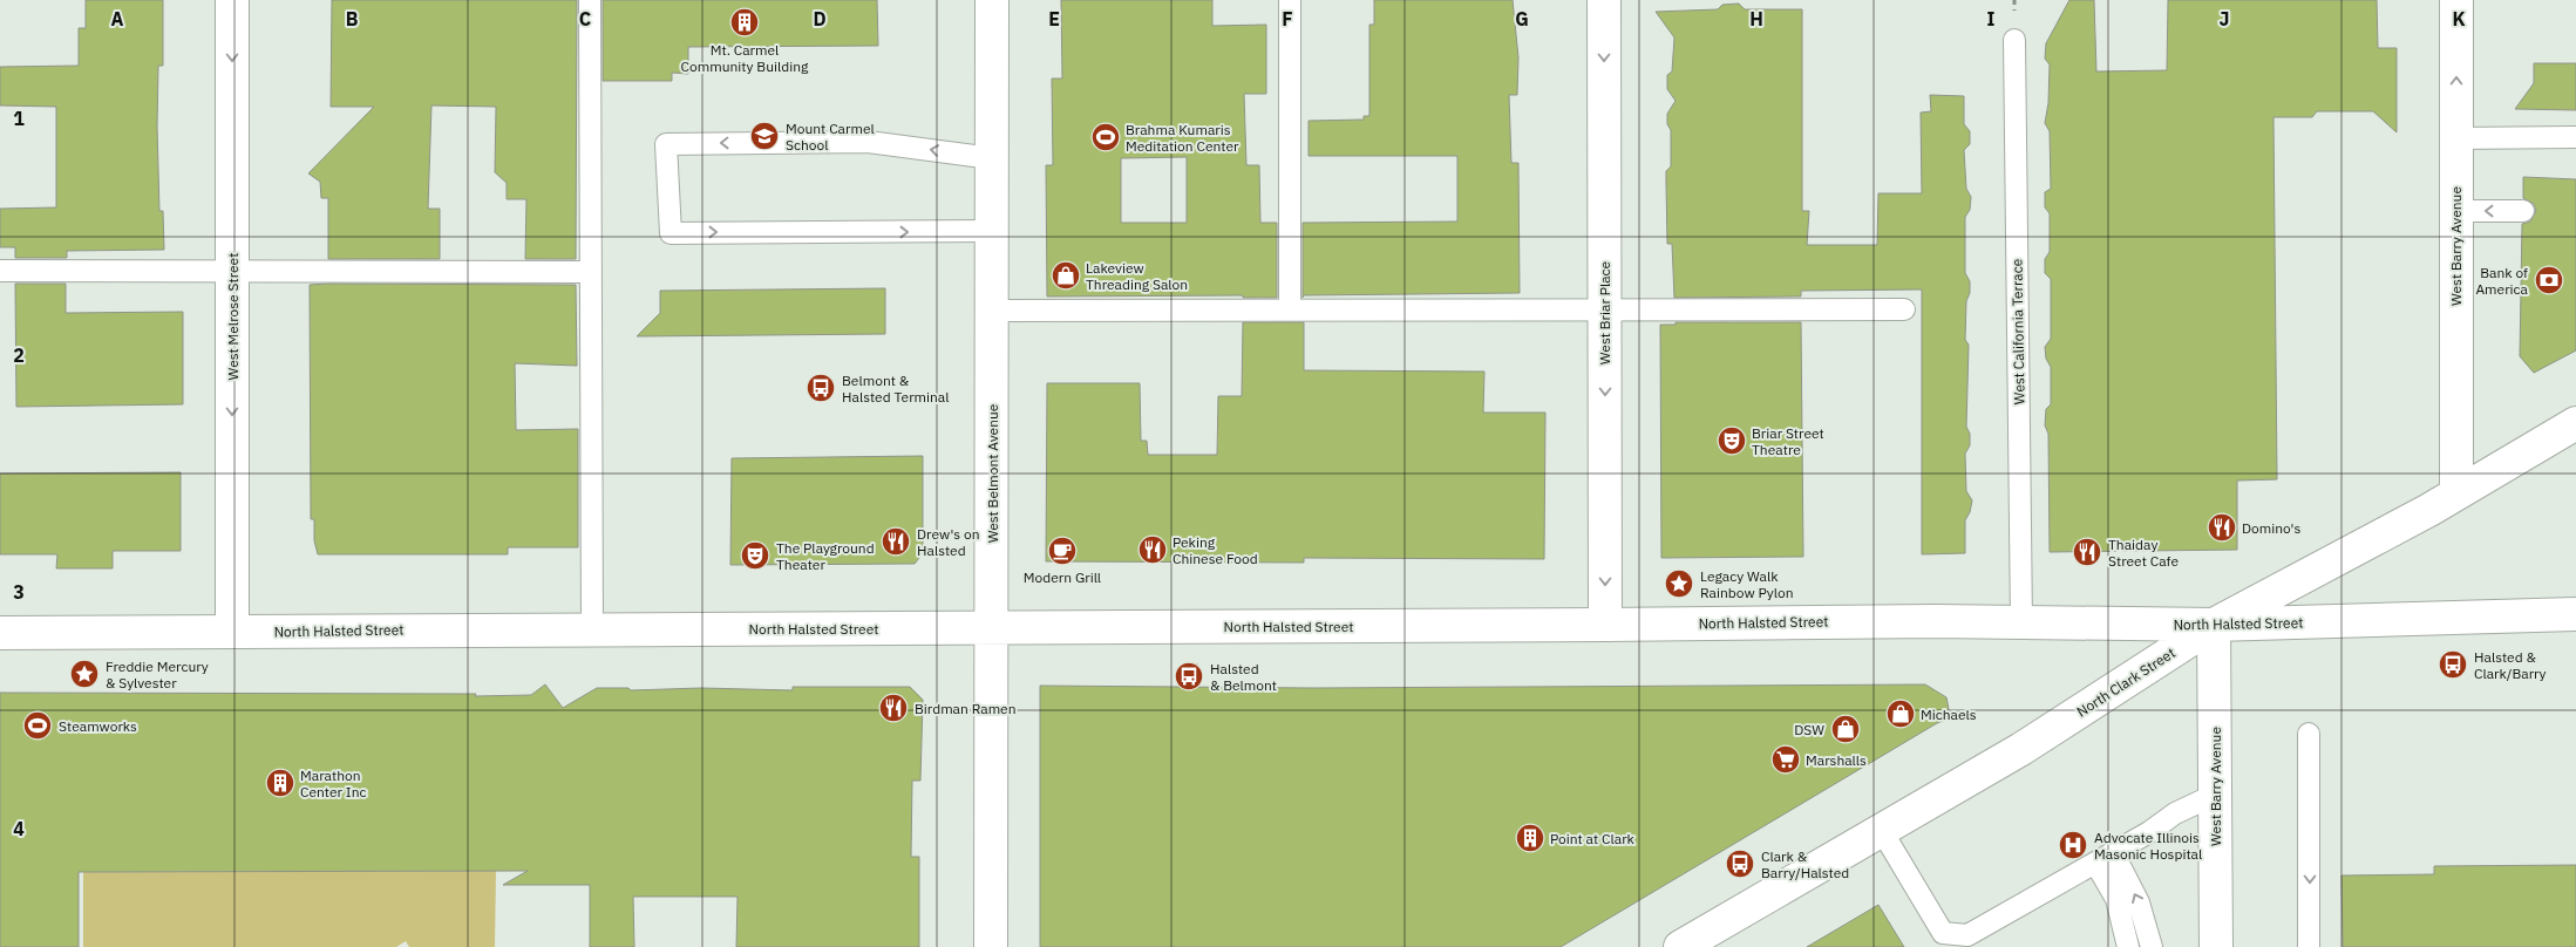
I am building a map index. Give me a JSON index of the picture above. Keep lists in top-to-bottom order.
{
  "streets": {
    "main road": [
      "West Barry Avenue",
      "West Briar Place",
      "West Melrose Street",
      "West Belmont Avenue",
      "North Halsted Street",
      "North Clark Street"
    ],
    "lane": ["West California Terrace"]
  },
  "crossings": [
    ["West Barry Avenue", "North Halsted Street"],
    ["West Barry Avenue", "North Clark Street"],
    ["West Briar Place", "North Halsted Street"],
    ["West Melrose Street", "North Halsted Street"],
    ["West California Terrace", "North Halsted Street"],
    ["West Belmont Avenue", "North Halsted Street"],
    ["North Halsted Street", "North Clark Street"]
  ],
  "one_way": ["West Briar Place", "West Melrose Street"],
  "places": {
    "building": ["Mt. Carmel Community Building", "Marathon Center Inc", "Point at Clark"],
    "school or university": ["Mount Carmel School"],
    "sports": ["Brahma Kumaris Meditation Center", "Steamworks"],
    "shop": ["Lakeview Threading Salon", "Michaels", "DSW"],
    "bank": ["Bank of America"],
    "bus stop": [
      "Belmont & Halsted Terminal",
      "Halsted & Clark/Barry",
      "Halsted & Belmont",
      "Clark & Barry/Halsted"
    ],
    "theatre": ["Briar Street Theatre", "The Playground Theater"],
    "restaurant": [
      "Domino's",
      "Drew's on Halsted",
      "Peking Chinese Food",
      "Thaiday Street Cafe",
      "Birdman Ramen"
    ],
    "cafe": ["Modern Grill"],
    "place": ["Legacy Walk Rainbow Pylon", "Freddie Mercury & Sylvester"],
    "supermarket": ["Marshalls"],
    "hospital": ["Advocate Illinois Masonic Hospital"]
  },
  "grid": {
    "columns": [
      "A",
      "B",
      "C",
      "D",
      "E",
      "F",
      "G",
      "H",
      "I",
      "J",
      "K"
    ],
    "rows": [
      "1",
      "2",
      "3",
      "4"
    ]
  }
}
